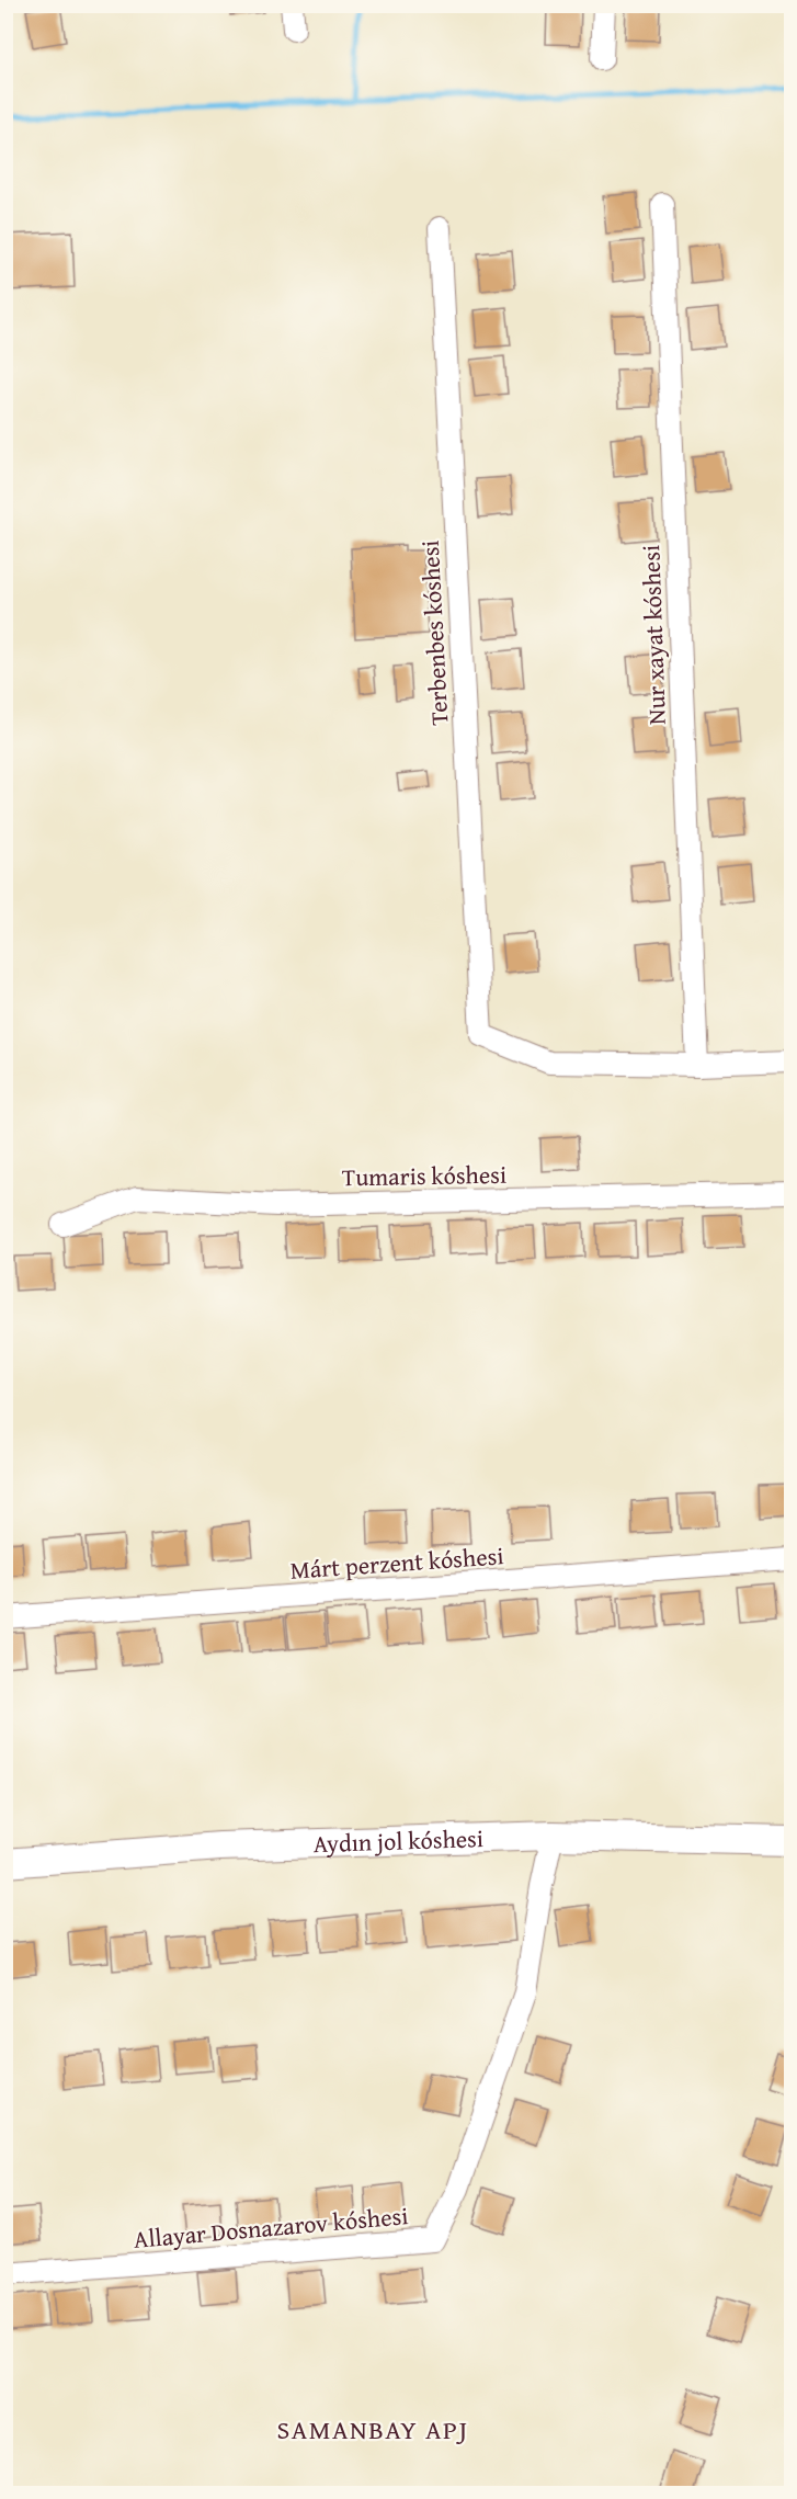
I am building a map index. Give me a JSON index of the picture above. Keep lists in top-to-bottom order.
{
  "streets": {
    "street": [
      "Terbenbes kóshesi",
      "Nur xayat kóshesi",
      "Tumaris kóshesi",
      "Márt perzent kóshesi",
      "Aydın jol kóshesi",
      "Allayar Dosnazarov kóshesi"
    ]
  },
  "crossings": [
    ["Terbenbes kóshesi", "Nur xayat kóshesi"],
    ["Aydın jol kóshesi", "Allayar Dosnazarov kóshesi"]
  ],
  "districts": ["SAMANBAY APJ"]
}
